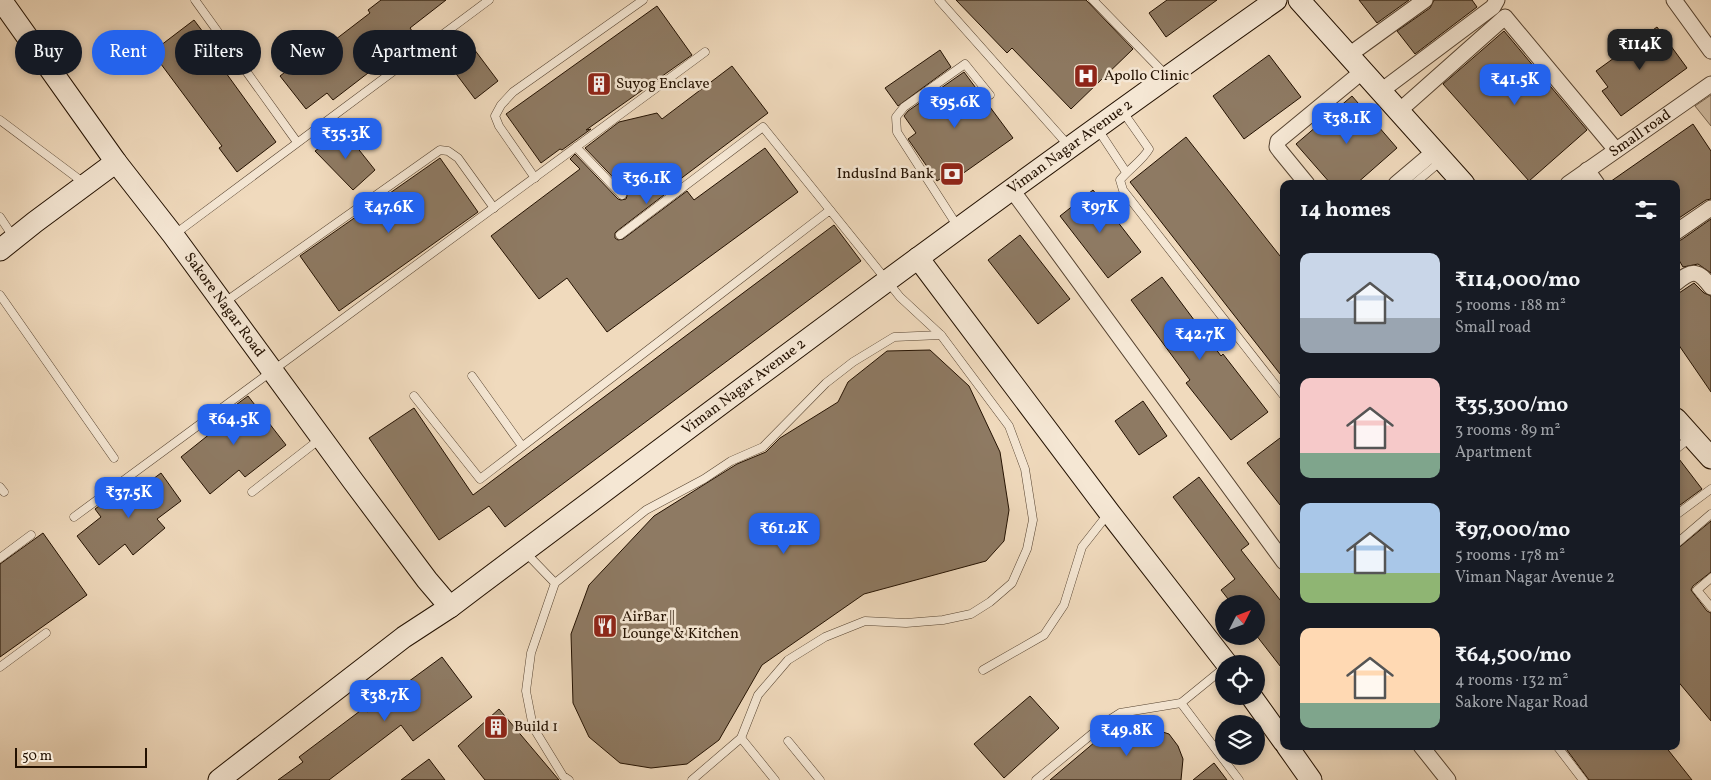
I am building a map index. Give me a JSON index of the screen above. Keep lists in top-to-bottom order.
{
  "streets": {
    "street": ["Small road", "Viman Nagar Avenue 2", "Sakore Nagar Road"]
  },
  "crossings": [
    ["Viman Nagar Avenue 2", "Sakore Nagar Road"]
  ],
  "places": {
    "hospital": ["Apollo Clinic"],
    "building": ["Suyog Enclave", "Build 1"],
    "bank": ["IndusInd Bank"],
    "restaurant": ["AirBar || Lounge & Kitchen"]
  },
  "scale_bar": "50 m",
  "north": "top right",
  "page": {
    "price": [
      "₹114K",
      "₹41.5K",
      "₹95.6K",
      "₹38.1K",
      "₹35.3K",
      "₹36.1K",
      "₹47.6K",
      "₹97K",
      "₹42.7K",
      "₹64.5K",
      "₹37.5K",
      "₹61.2K",
      "₹38.7K",
      "₹49.8K"
    ],
    "chip": [
      "Buy",
      "Rent",
      "Filters",
      "New",
      "Apartment"
    ],
    "heading": "14 homes",
    "list": [
      {
        "name": "₹114,000/mo",
        "note": "5 rooms · 188 m² · Small road"
      },
      {
        "name": "₹35,300/mo",
        "note": "3 rooms · 89 m² · Apartment"
      },
      {
        "name": "₹97,000/mo",
        "note": "5 rooms · 178 m² · Viman Nagar Avenue 2"
      },
      {
        "name": "₹64,500/mo",
        "note": "4 rooms · 132 m² · Sakore Nagar Road"
      }
    ],
    "scale": "50 m"
  }
}
